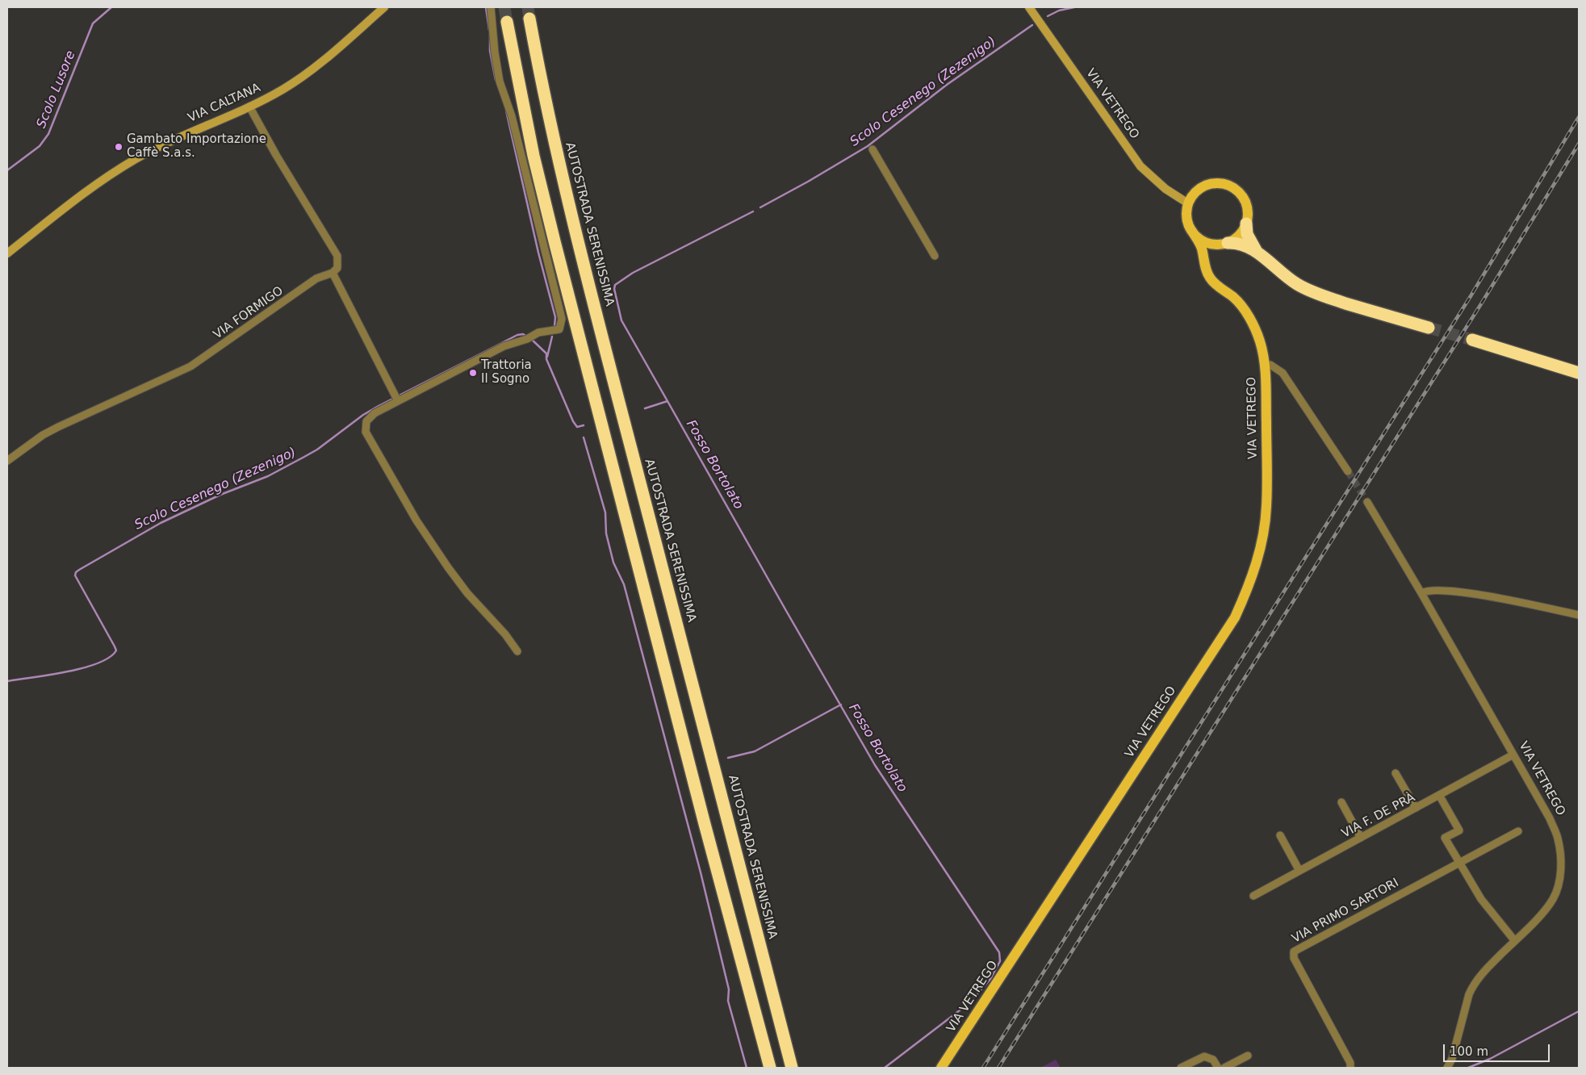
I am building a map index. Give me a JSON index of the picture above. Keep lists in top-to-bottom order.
{
  "streets": {
    "highway": ["AUTOSTRADA SERENISSIMA"],
    "main road": ["VIA CALTANA", "VIA VETREGO"],
    "street": ["VIA FORMIGO", "VIA F. DE PRÀ", "VIA PRIMO SARTORI"]
  },
  "crossings": [
    ["VIA VETREGO", "VIA F. DE PRÀ"]
  ],
  "water": ["Scolo Lusore", "Scolo Cesenego (Zezenigo)", "Fosso Bortolato"],
  "places": ["Gambato Importazione Caffè S.a.s.", "Trattoria Il Sogno"],
  "scale_bar": "100 m"
}
